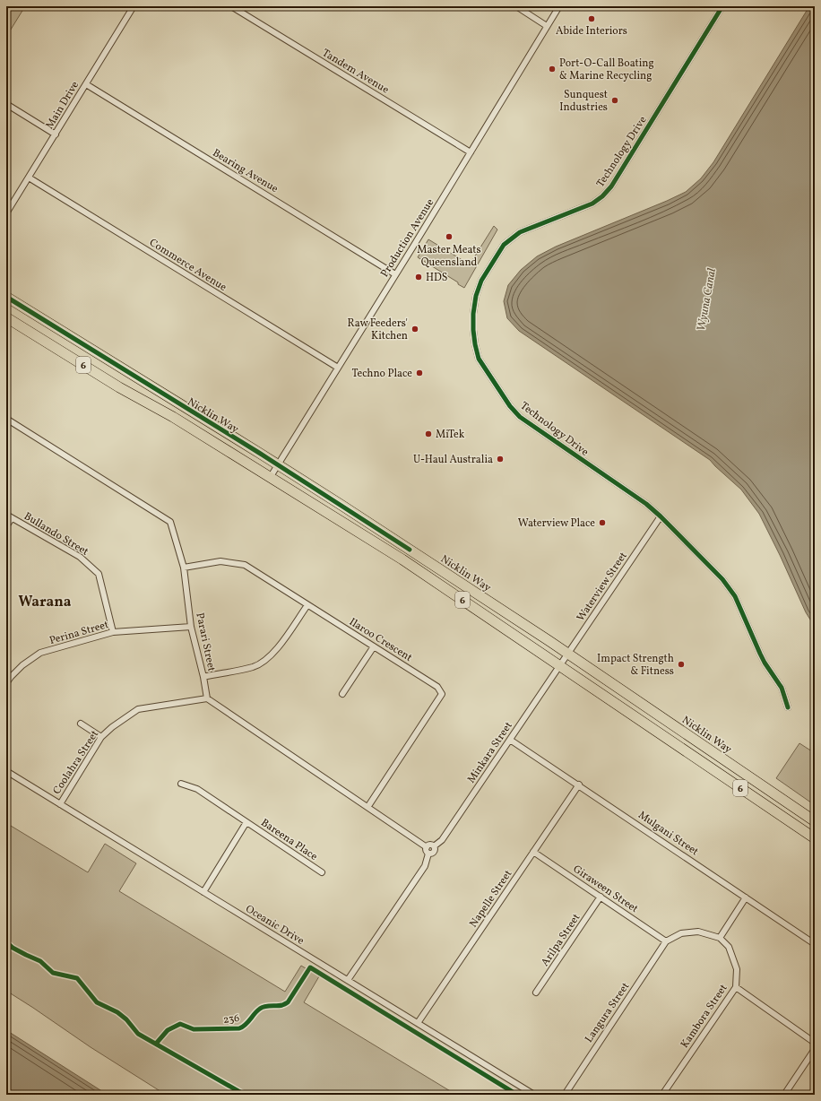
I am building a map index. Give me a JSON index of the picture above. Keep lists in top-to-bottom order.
{
  "streets": {
    "highway": ["6", "Nicklin Way"],
    "street": [
      "Tandem Avenue",
      "Main Drive",
      "Technology Drive",
      "Bearing Avenue",
      "Production Avenue",
      "Commerce Avenue",
      "Bullando Street",
      "Waterview Street",
      "Perina Street",
      "Ilaroo Crescent",
      "Parari Street",
      "Minkara Street",
      "Coolahra Street",
      "Mulgani Street",
      "Bareena Place",
      "Giraween Street",
      "Napelle Street",
      "Oceanic Drive",
      "Arilpa Street",
      "Langura Street",
      "Kambora Street"
    ],
    "cycle path": ["236"]
  },
  "crossings": [
    ["Tandem Avenue", "Production Avenue"],
    ["Main Drive", "Bearing Avenue"],
    ["Main Drive", "Commerce Avenue"],
    ["Technology Drive", "Waterview Street"],
    ["Bearing Avenue", "Production Avenue"],
    ["Production Avenue", "Commerce Avenue"],
    ["Production Avenue", "Nicklin Way"],
    ["Nicklin Way", "Waterview Street"],
    ["Nicklin Way", "Minkara Street"],
    ["Bullando Street", "Perina Street"],
    ["Waterview Street", "Minkara Street"],
    ["Perina Street", "Parari Street"],
    ["Ilaroo Crescent", "Parari Street"],
    ["Parari Street", "Coolahra Street"],
    ["Minkara Street", "Mulgani Street"],
    ["Coolahra Street", "Oceanic Drive"],
    ["Mulgani Street", "Napelle Street"],
    ["Bareena Place", "Oceanic Drive"],
    ["Giraween Street", "Napelle Street"],
    ["Giraween Street", "Arilpa Street"],
    ["Giraween Street", "Langura Street"],
    ["Napelle Street", "Oceanic Drive"]
  ],
  "districts": ["Warana"],
  "water": ["Wyuna Canal"],
  "places": [
    "Abide Interiors",
    "Port-O-Call Boating & Marine Recycling",
    "Sunquest Industries",
    "Master Meats Queensland",
    "HDS",
    "Raw Feeders' Kitchen",
    "Techno Place",
    "MiTek",
    "U-Haul Australia",
    "Waterview Place",
    "Impact Strength & Fitness"
  ]
}
